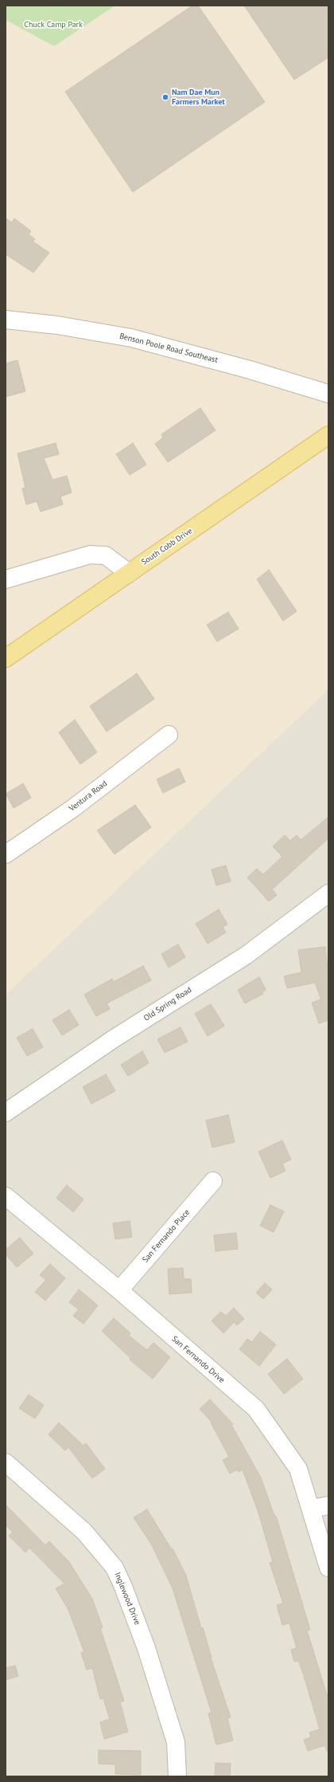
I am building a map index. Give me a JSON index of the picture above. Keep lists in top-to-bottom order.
{
  "streets": {
    "main road": ["South Cobb Drive"],
    "street": [
      "Benson Poole Road Southeast",
      "Ventura Road",
      "Old Spring Road",
      "San Fernando Place",
      "San Fernando Drive",
      "Inglewood Drive"
    ]
  },
  "crossings": [
    ["San Fernando Place", "San Fernando Drive"]
  ],
  "parks": ["Chuck Camp Park"],
  "places": ["Nam Dae Mun Farmers Market"]
}
